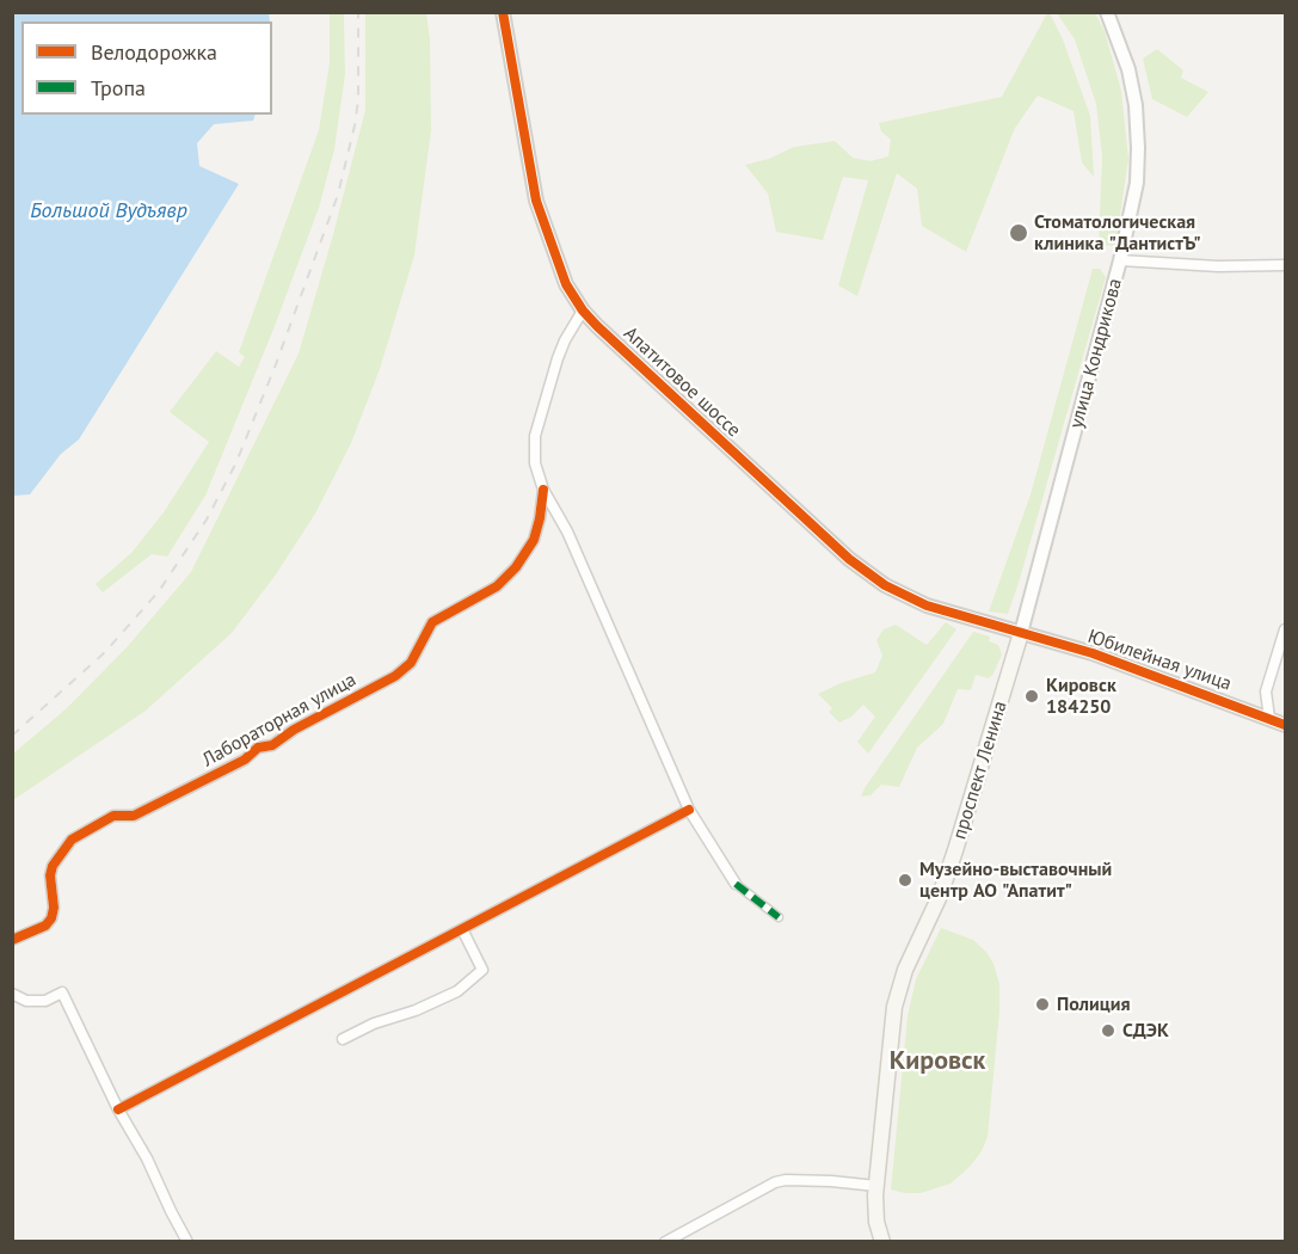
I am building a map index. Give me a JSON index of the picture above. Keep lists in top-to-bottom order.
{
  "streets": {
    "main road": ["проспект Ленина"],
    "street": [
      "улица Кондрикова",
      "Апатитовое шоссе",
      "Юбилейная улица",
      "Лабораторная улица"
    ]
  },
  "crossings": [
    ["улица Кондрикова", "Апатитовое шоссе"],
    ["улица Кондрикова", "Юбилейная улица"],
    ["улица Кондрикова", "проспект Ленина"],
    ["Апатитовое шоссе", "Юбилейная улица"],
    ["Апатитовое шоссе", "Лабораторная улица"],
    ["Апатитовое шоссе", "проспект Ленина"],
    ["Юбилейная улица", "проспект Ленина"]
  ],
  "districts": ["Кировск"],
  "water": ["Большой Вудъявр"],
  "places": [
    "Стоматологическая клиника \"ДантистЪ\"",
    "Кировск 184250",
    "Музейно-выставочный центр АО \"Апатит\"",
    "Полиция",
    "СДЭК"
  ],
  "legend": ["Велодорожка", "Тропа"]
}
